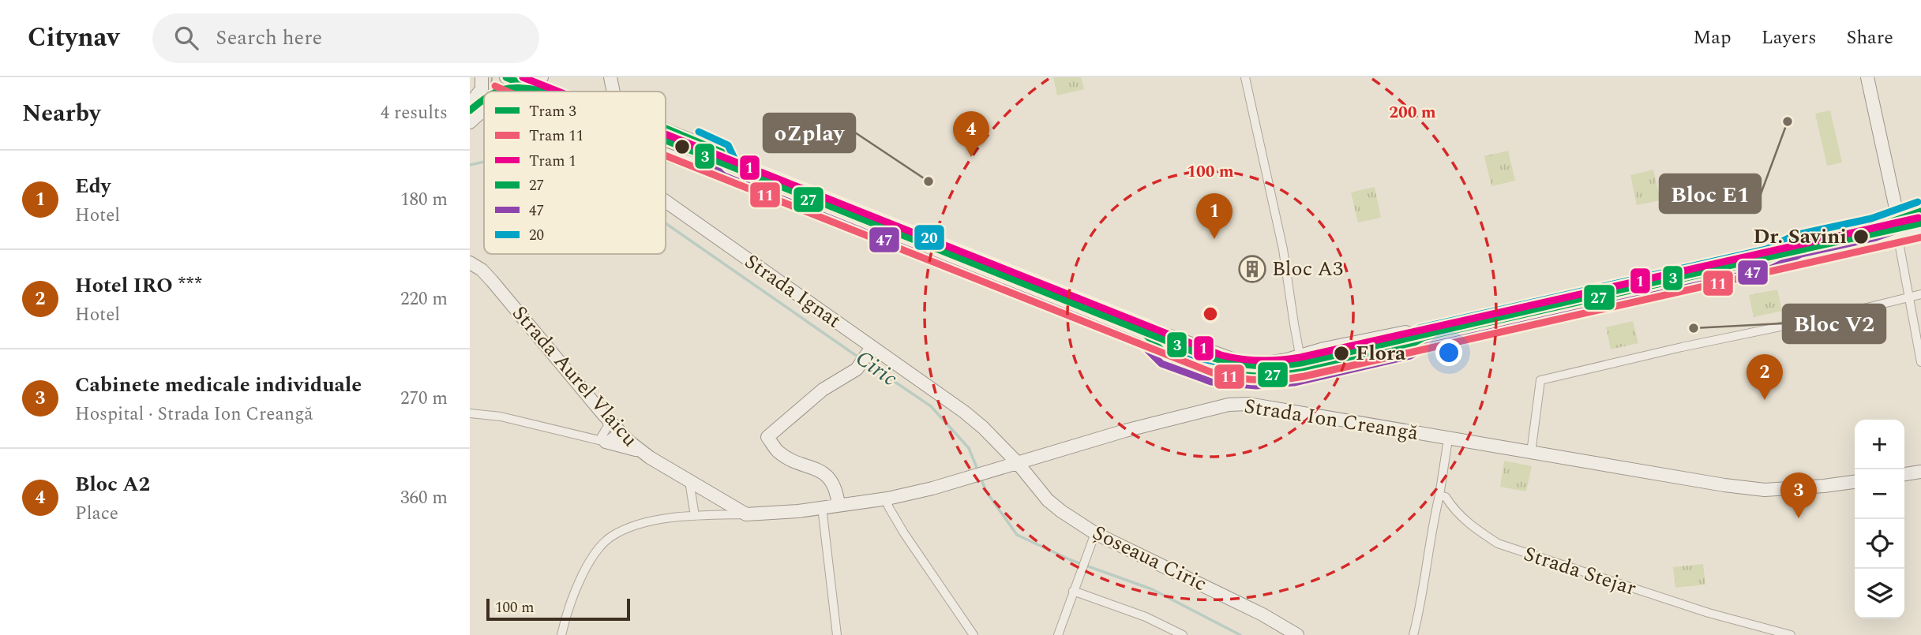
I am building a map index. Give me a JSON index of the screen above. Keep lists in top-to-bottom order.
{
  "streets": {
    "street": [
      "Strada Ignat",
      "Strada Aurel Vlaicu",
      "Strada Ion Creangă",
      "Șoseaua Ciric",
      "Strada Stejar"
    ]
  },
  "crossings": [
    ["Strada Ignat", "Strada Ion Creangă"],
    ["Strada Ignat", "Șoseaua Ciric"],
    ["Strada Aurel Vlaicu", "Strada Ion Creangă"],
    ["Strada Ion Creangă", "Șoseaua Ciric"]
  ],
  "water": ["Ciric"],
  "places": {
    "other": [
      "Bloc E1",
      "oZplay",
      "Dr. Savini",
      "Bloc V2",
      "Flora"
    ],
    "building": ["Bloc A3"]
  },
  "lines": [
    "tram line 1",
    "transit line 27",
    "tram line 11",
    "tram line 3",
    "transit line 20",
    "transit line 47"
  ],
  "legend": [
    "Tram 3",
    "Tram 11",
    "Tram 1",
    "27",
    "47",
    "20"
  ],
  "scale_bar": "100 m",
  "page": {
    "header": "Citynav",
    "search": "Search here",
    "nav": ["Map", "Layers", "Share"],
    "heading": ["Nearby", "4 results"],
    "pins": [
      "4",
      "1",
      "2",
      "3"
    ],
    "list": [
      {
        "mark": "1",
        "name": "Edy",
        "note": "Hotel",
        "value": "180 m"
      },
      {
        "mark": "2",
        "name": "Hotel IRO ***",
        "note": "Hotel",
        "value": "220 m"
      },
      {
        "mark": "3",
        "name": "Cabinete medicale individuale",
        "note": "Hospital · Strada Ion Creangă",
        "value": "270 m"
      },
      {
        "mark": "4",
        "name": "Bloc A2",
        "note": "Place",
        "value": "360 m"
      }
    ],
    "map_buttons": ["+", "−"],
    "scale": "100 m"
  },
  "rings": ["200 m", "100 m"]
}
